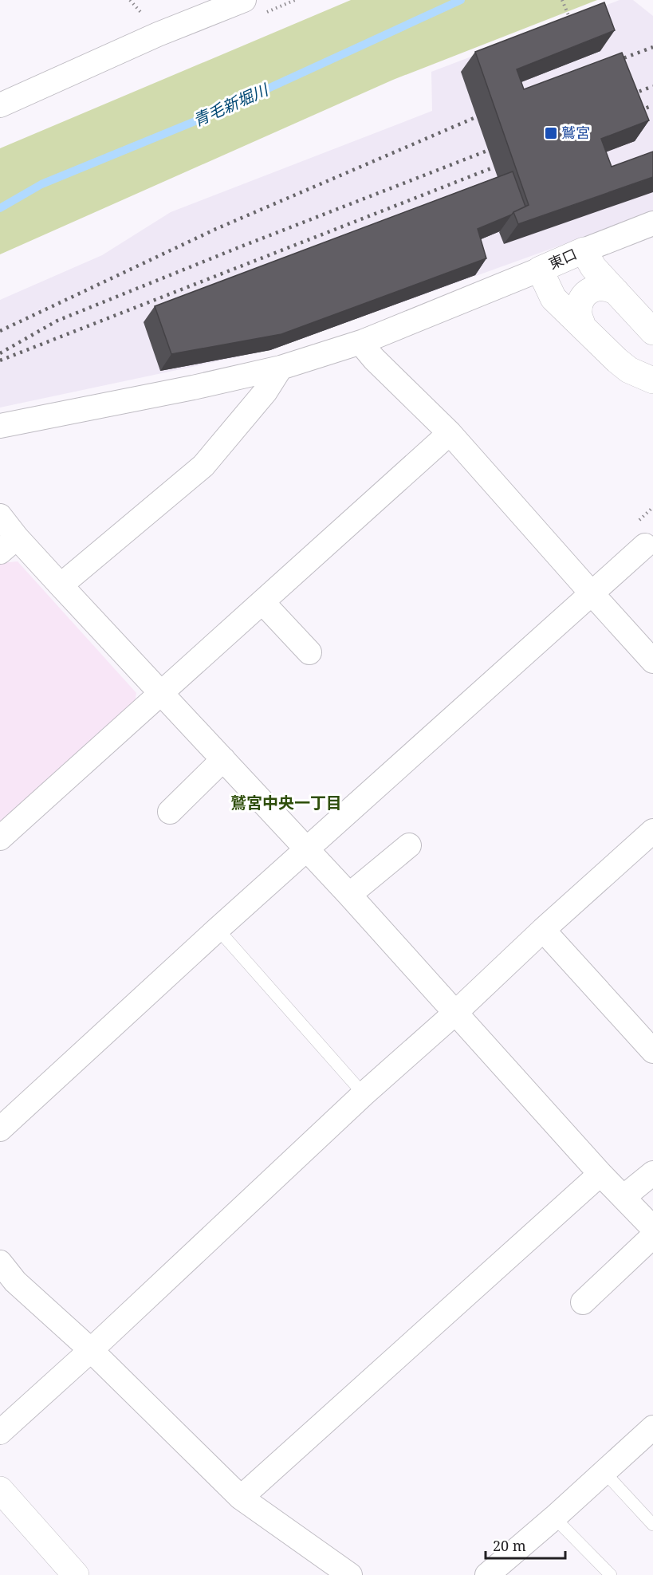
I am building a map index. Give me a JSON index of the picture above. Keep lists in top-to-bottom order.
{
  "streets": {
    "street": ["東口"]
  },
  "districts": ["鷲宮中央一丁目"],
  "water": ["青毛新堀川"],
  "places": {
    "transit": ["鷲宮"]
  },
  "scale_bar": "20 m"
}
